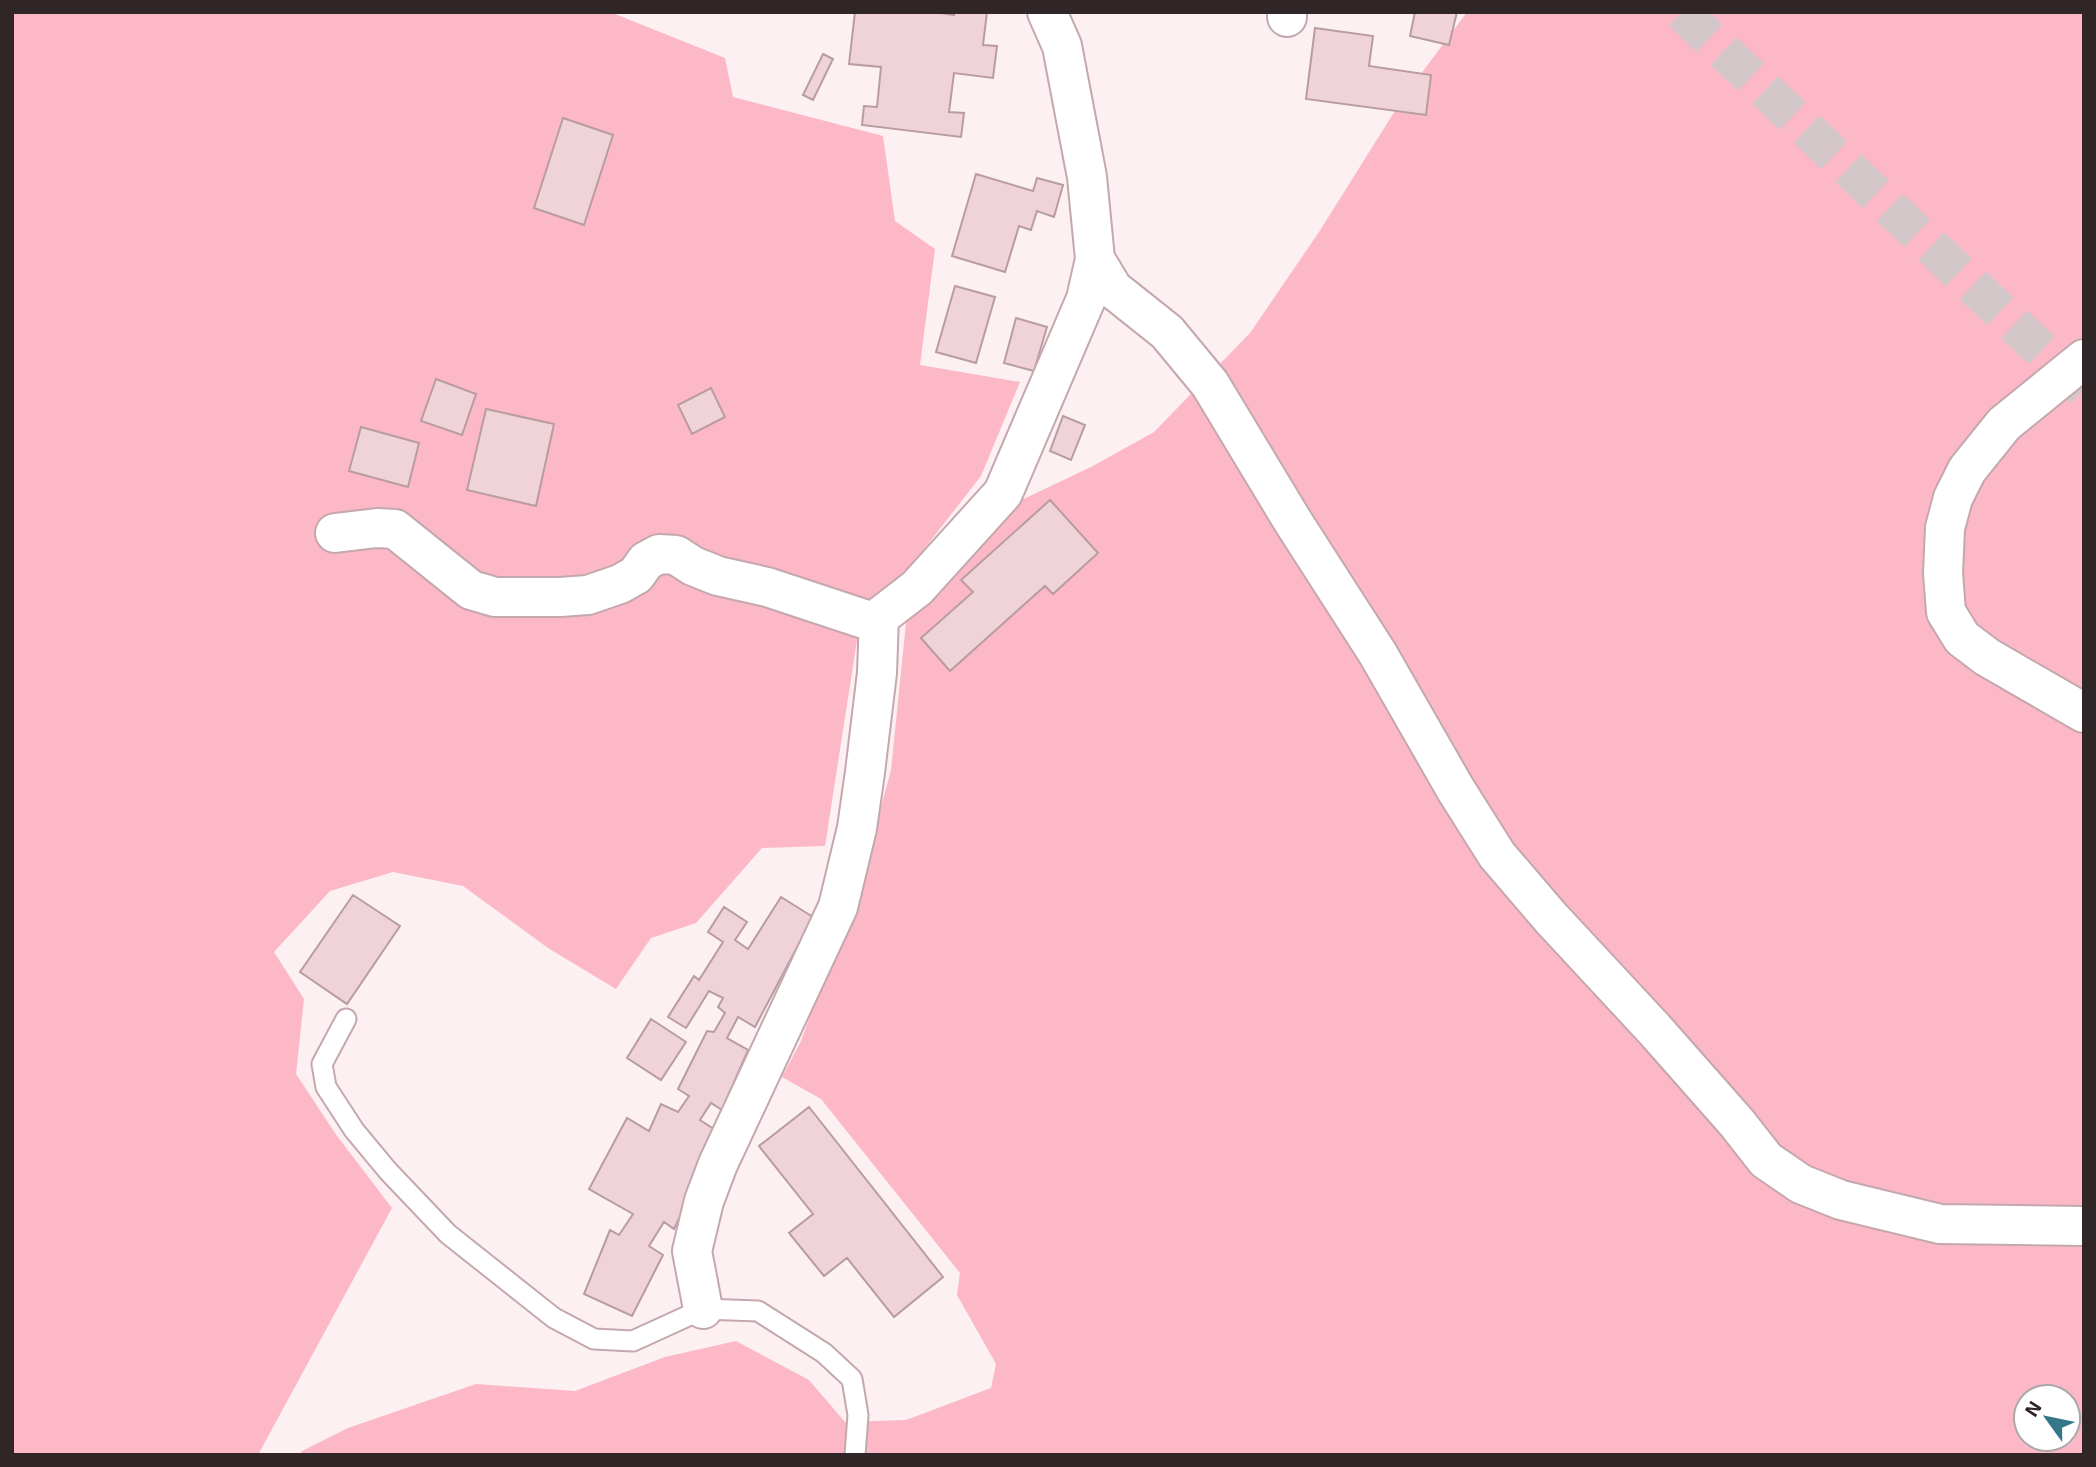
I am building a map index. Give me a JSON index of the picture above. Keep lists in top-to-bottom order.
{
  "north": "top left"
}
